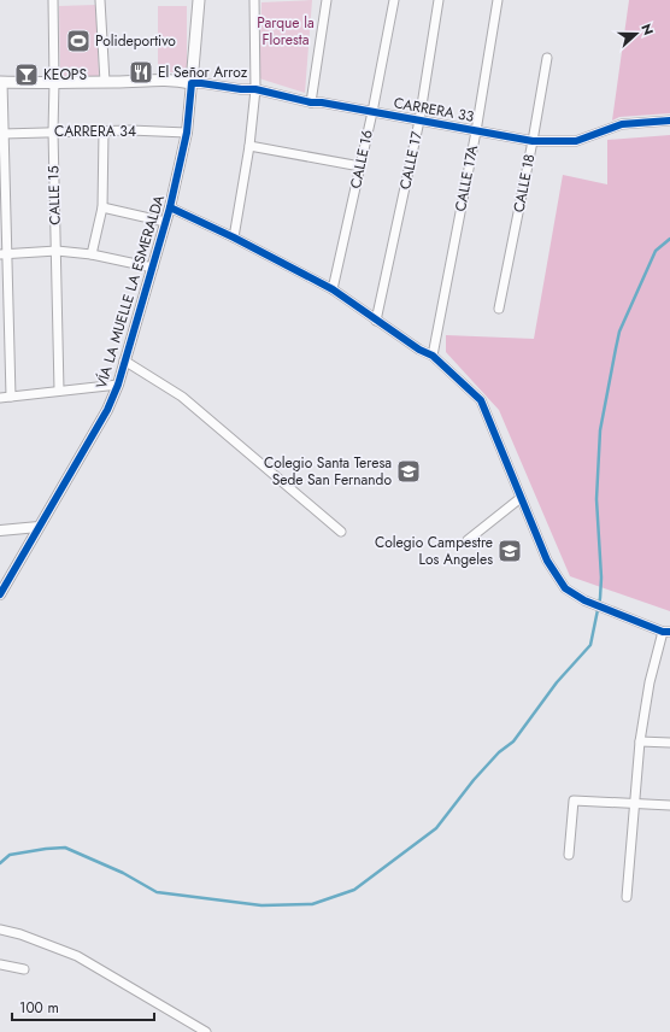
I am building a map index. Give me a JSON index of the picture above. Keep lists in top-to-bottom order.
{
  "streets": {
    "main road": ["CARRERA 33"],
    "street": [
      "CARRERA 34",
      "CALLE 16",
      "CALLE 17",
      "CALLE 17A",
      "CALLE 18",
      "CALLE 15",
      "VÍA LA MUELLE LA ESMERALDA"
    ]
  },
  "crossings": [
    ["CARRERA 33", "CALLE 16"],
    ["CARRERA 33", "CALLE 17"],
    ["CARRERA 33", "CALLE 17A"],
    ["CARRERA 33", "CALLE 18"],
    ["CARRERA 33", "CALLE 15"],
    ["CARRERA 33", "VÍA LA MUELLE LA ESMERALDA"],
    ["CARRERA 34", "CALLE 15"],
    ["CARRERA 34", "VÍA LA MUELLE LA ESMERALDA"]
  ],
  "parks": ["Parque la Floresta"],
  "places": {
    "sports": ["Polideportivo"],
    "restaurant": ["El Señor Arroz"],
    "bar": ["KEOPS"],
    "school or university": ["Colegio Santa Teresa Sede San Fernando", "Colegio Campestre Los Angeles"]
  },
  "scale_bar": "100 m",
  "north": "right"
}
